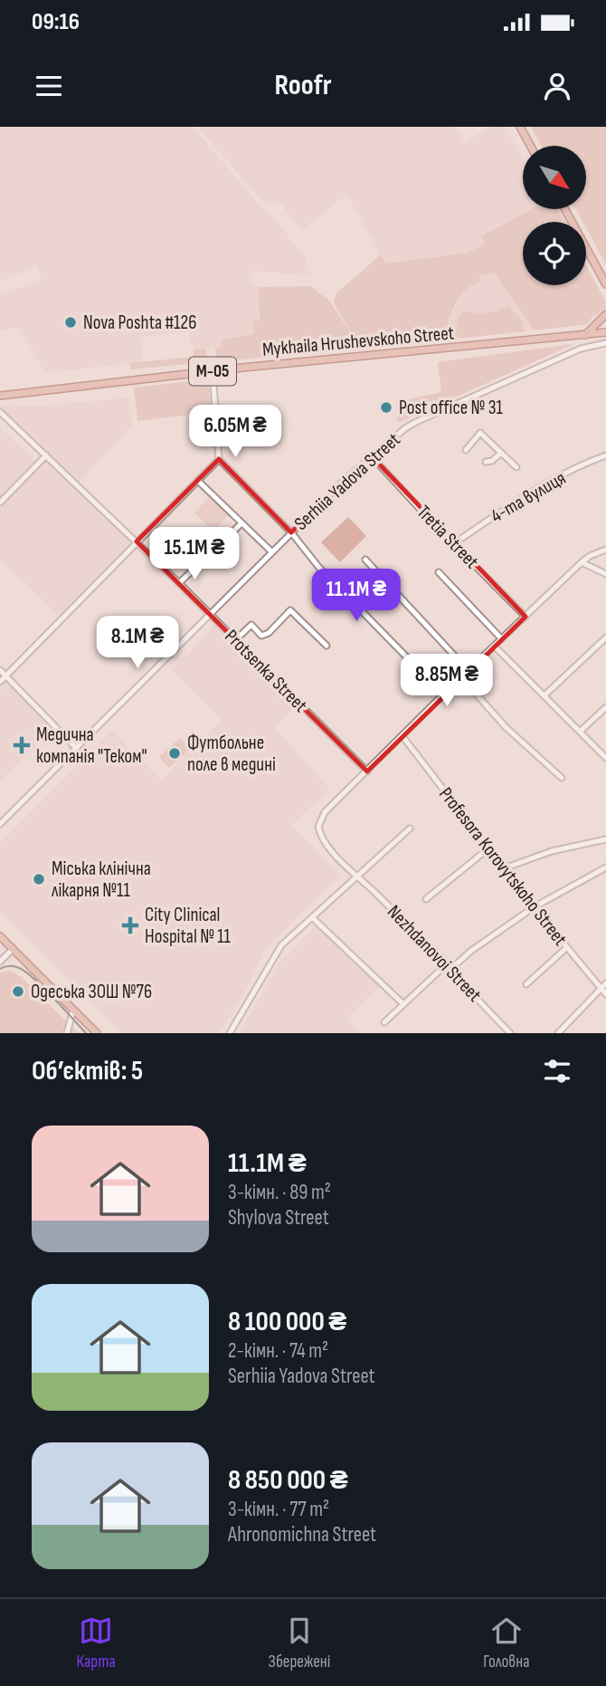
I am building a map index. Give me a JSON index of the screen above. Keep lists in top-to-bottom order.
{
  "streets": {
    "main road": ["Mykhaila Hrushevskoho Street", "М-05"],
    "street": [
      "Serhiia Yadova Street",
      "4-та вулиця",
      "Tretia Street",
      "Protsenka Street",
      "Profesora Korovytskoho Street",
      "Nezhdanovoi Street"
    ]
  },
  "crossings": [
    ["Serhiia Yadova Street", "Tretia Street"],
    ["Serhiia Yadova Street", "Protsenka Street"],
    ["4-та вулиця", "Tretia Street"],
    ["Protsenka Street", "Nezhdanovoi Street"]
  ],
  "places": {
    "other": [
      "Nova Poshta #126",
      "Post office № 31",
      "Футбольне поле в медині",
      "Міська клінічна лікарня №11",
      "Одеська ЗОШ №76"
    ],
    "health": ["Медична компанія \"Теком\"", "City Clinical Hospital № 11"]
  },
  "north": "bottom right",
  "page": {
    "status": "09:16",
    "header": "Roofr",
    "price": [
      "6.05M ₴",
      "15.1M ₴",
      "11.1M ₴",
      "8.1M ₴",
      "8.85M ₴"
    ],
    "heading": "Об’єктів: 5",
    "list": [
      {
        "name": "11.1M ₴",
        "note": "3-кімн. · 89 m² · Shylova Street"
      },
      {
        "name": "8 100 000 ₴",
        "note": "2-кімн. · 74 m² · Serhiia Yadova Street"
      },
      {
        "name": "8 850 000 ₴",
        "note": "3-кімн. · 77 m² · Ahronomichna Street"
      }
    ],
    "tabs": ["Карта", "Збережені", "Головна"]
  }
}
